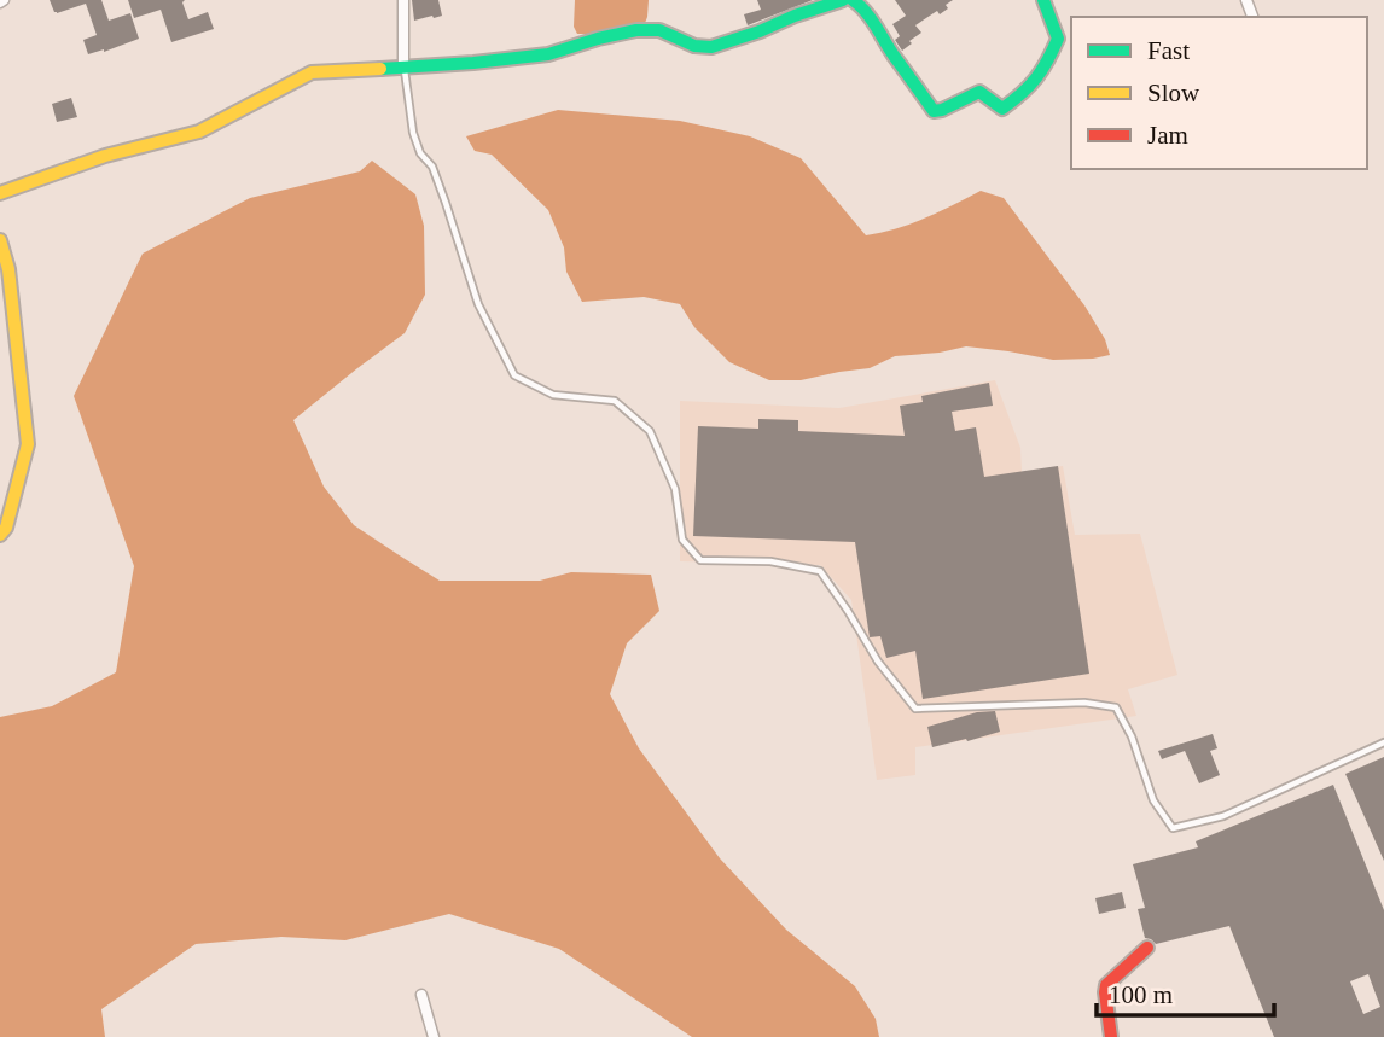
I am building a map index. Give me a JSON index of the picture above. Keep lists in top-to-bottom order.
{
  "legend": ["Fast", "Slow", "Jam"],
  "scale_bar": "100 m"
}
